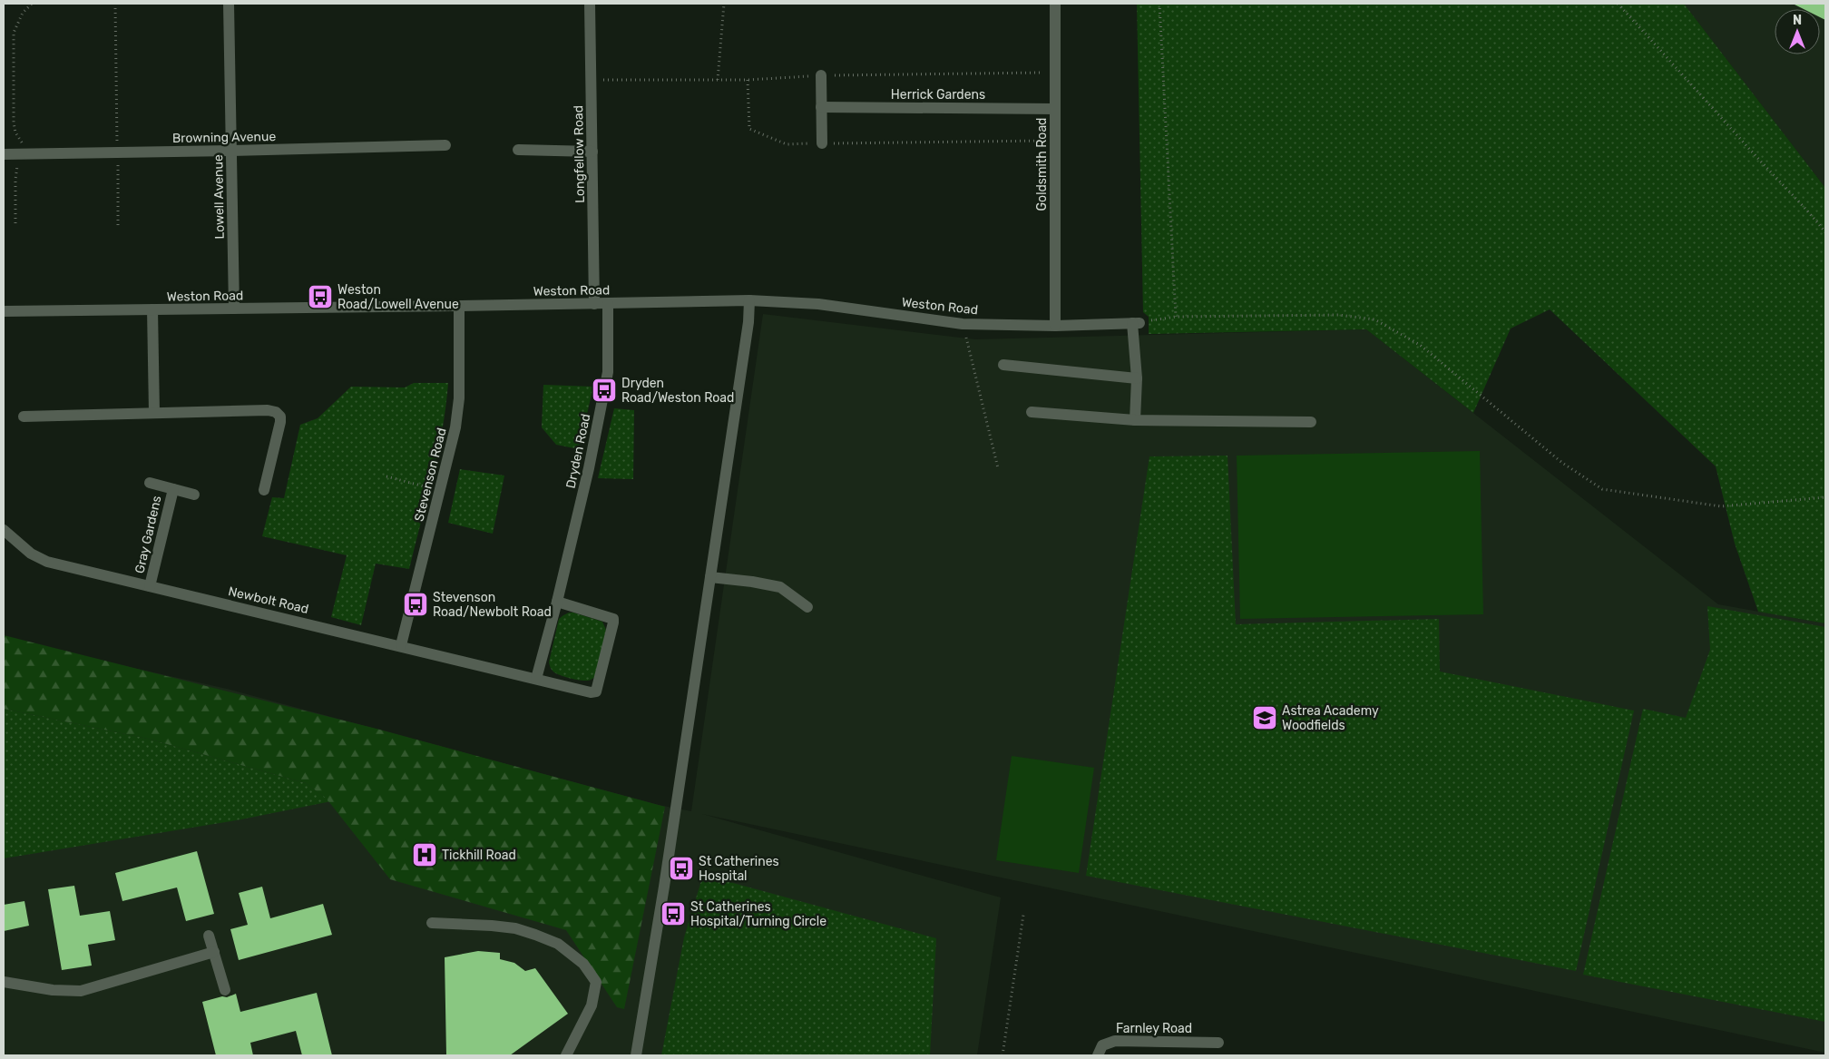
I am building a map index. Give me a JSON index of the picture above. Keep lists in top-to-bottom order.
{
  "streets": {
    "street": [
      "Herrick Gardens",
      "Browning Avenue",
      "Longfellow Road",
      "Goldsmith Road",
      "Lowell Avenue",
      "Weston Road",
      "Dryden Road",
      "Stevenson Road",
      "Gray Gardens",
      "Newbolt Road",
      "Farnley Road"
    ]
  },
  "crossings": [
    ["Herrick Gardens", "Goldsmith Road"],
    ["Browning Avenue", "Lowell Avenue"],
    ["Longfellow Road", "Weston Road"],
    ["Goldsmith Road", "Weston Road"],
    ["Lowell Avenue", "Weston Road"],
    ["Weston Road", "Dryden Road"],
    ["Weston Road", "Stevenson Road"],
    ["Dryden Road", "Newbolt Road"],
    ["Stevenson Road", "Newbolt Road"],
    ["Gray Gardens", "Newbolt Road"]
  ],
  "places": {
    "bus stop": [
      "Weston Road/Lowell Avenue",
      "Dryden Road/Weston Road",
      "Stevenson Road/Newbolt Road",
      "St Catherines Hospital",
      "St Catherines Hospital/Turning Circle"
    ],
    "school or university": ["Astrea Academy Woodfields"],
    "hospital": ["Tickhill Road"]
  },
  "north": "top"
}
